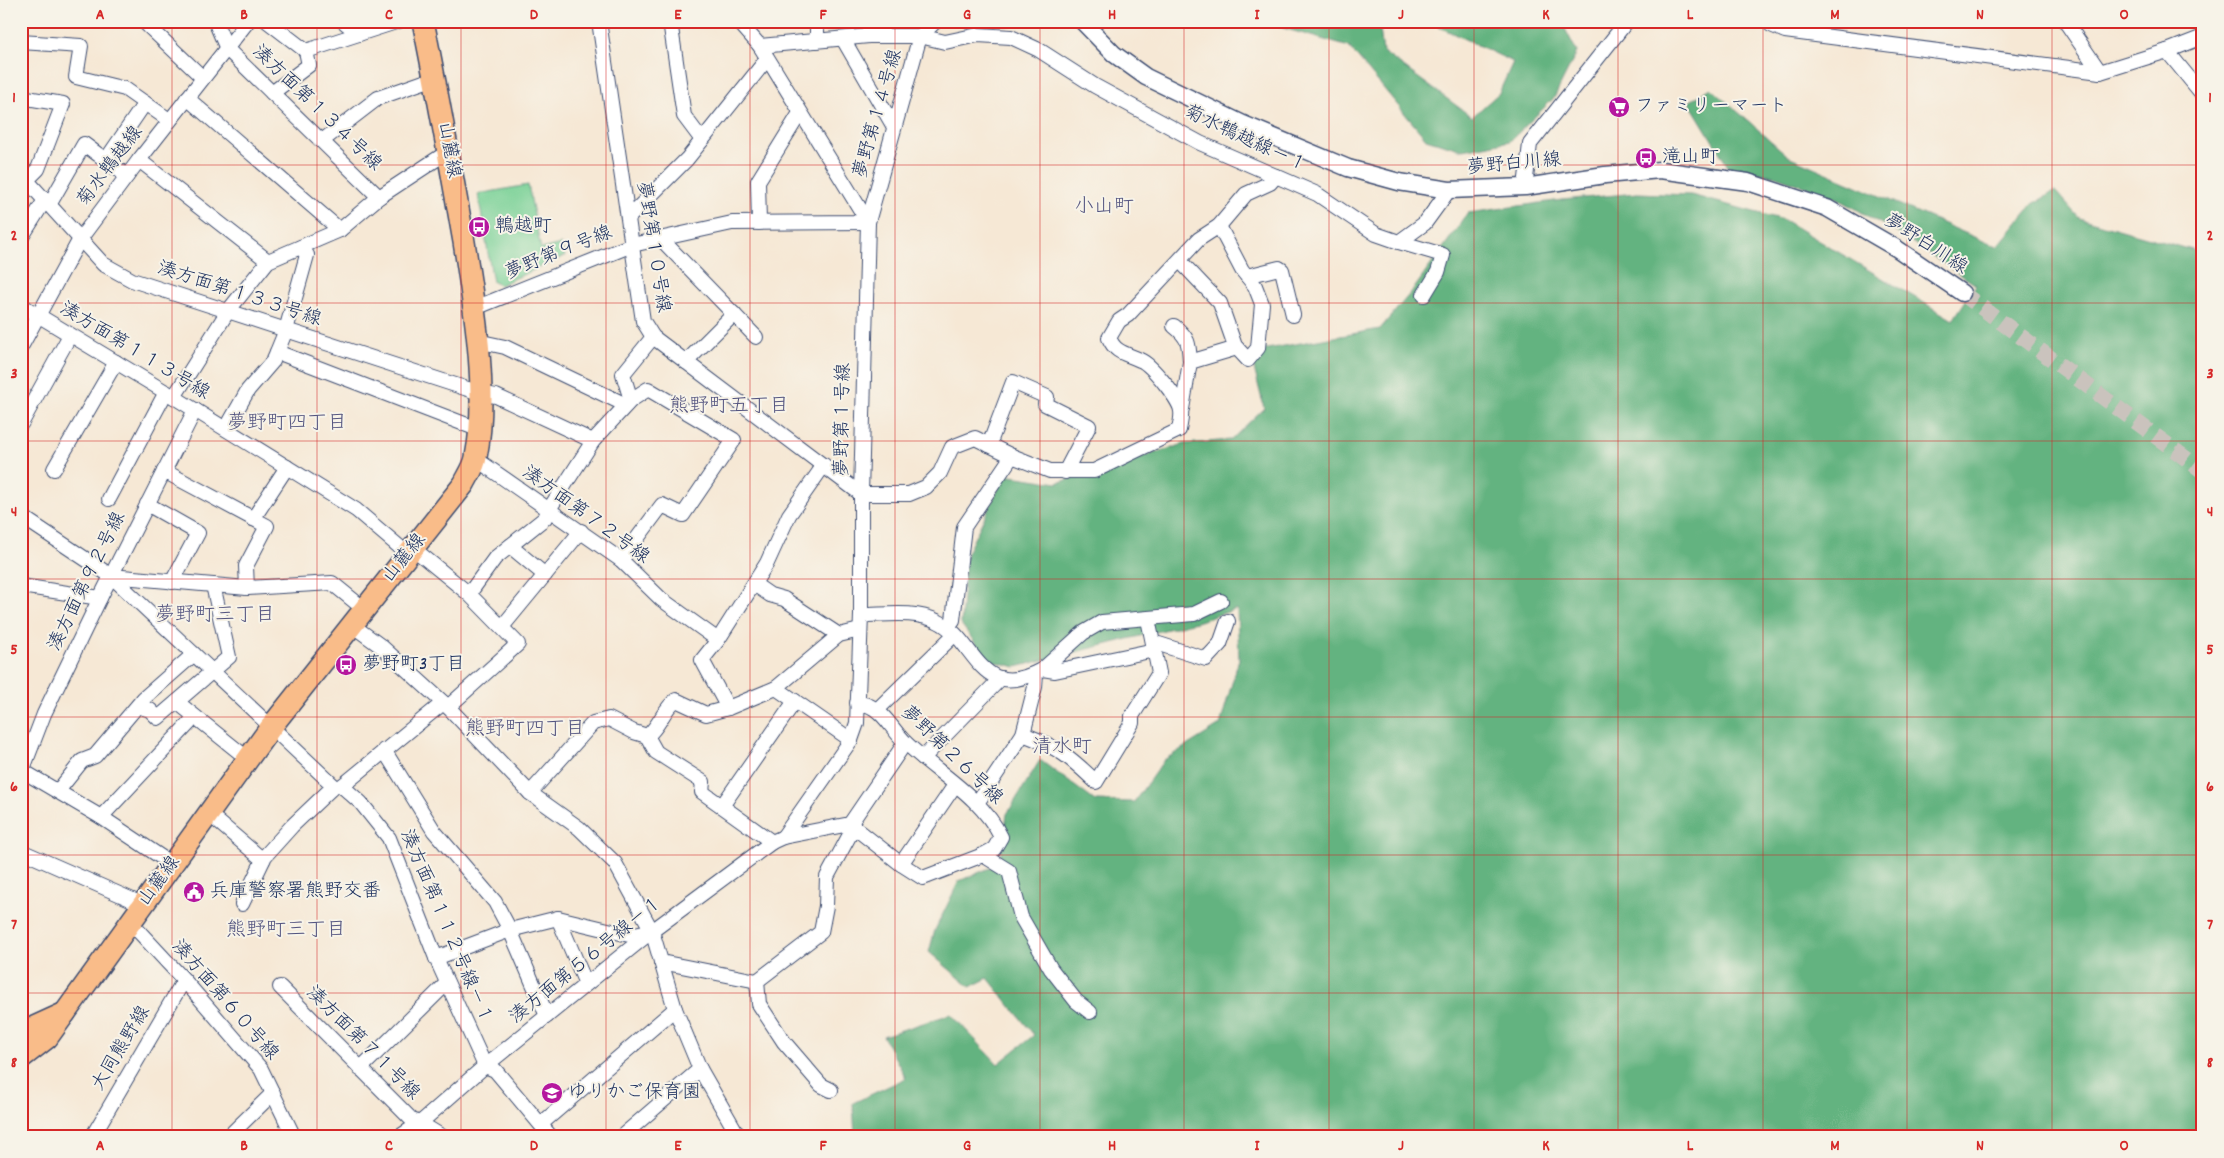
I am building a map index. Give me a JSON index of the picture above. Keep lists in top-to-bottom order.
{
  "streets": {
    "main road": ["山麓線"],
    "street": [
      "湊方面第１３４号線",
      "夢野第１４号線",
      "菊水鵯越線ー１",
      "夢野白川線",
      "菊水鵯越線",
      "夢野第１０号線",
      "夢野第９号線",
      "湊方面第１３３号線",
      "湊方面第１１３号線",
      "夢野第１号線",
      "湊方面第７２号線",
      "湊方面第９２号線",
      "夢野第２６号線",
      "湊方面第１１２号線－１",
      "湊方面第５６号線－１",
      "湊方面第６０号線",
      "湊方面第７１号線",
      "大同熊野線"
    ]
  },
  "crossings": [
    ["湊方面第１３４号線", "菊水鵯越線"],
    ["夢野第１４号線", "菊水鵯越線ー１"],
    ["夢野第１４号線", "夢野第９号線"],
    ["夢野第１４号線", "夢野第１号線"],
    ["山麓線", "夢野第９号線"],
    ["山麓線", "湊方面第１３３号線"],
    ["山麓線", "湊方面第１１３号線"],
    ["山麓線", "湊方面第７２号線"],
    ["山麓線", "湊方面第１１２号線－１"],
    ["山麓線", "湊方面第６０号線"],
    ["菊水鵯越線", "湊方面第１３３号線"],
    ["菊水鵯越線", "湊方面第１１３号線"],
    ["夢野第１０号線", "夢野第９号線"],
    ["夢野第１０号線", "夢野第１号線"],
    ["夢野第９号線", "夢野第１号線"],
    ["湊方面第１１３号線", "湊方面第９２号線"],
    ["夢野第１号線", "夢野第２６号線"],
    ["夢野第１号線", "湊方面第５６号線－１"],
    ["湊方面第９２号線", "湊方面第１１２号線－１"],
    ["湊方面第１１２号線－１", "湊方面第５６号線－１"],
    ["湊方面第５６号線－１", "湊方面第７１号線"],
    ["湊方面第６０号線", "大同熊野線"]
  ],
  "districts": [
    "小山町",
    "熊野町五丁目",
    "夢野町四丁目",
    "夢野町三丁目",
    "熊野町四丁目",
    "清水町",
    "熊野町三丁目"
  ],
  "places": {
    "supermarket": ["ファミリーマート"],
    "bus stop": ["滝山町", "鵯越町", "夢野町3丁目"],
    "public building": ["兵庫警察署熊野交番"],
    "school or university": ["ゆりかご保育園"]
  },
  "grid": {
    "columns": [
      "A",
      "B",
      "C",
      "D",
      "E",
      "F",
      "G",
      "H",
      "I",
      "J",
      "K",
      "L",
      "M",
      "N",
      "O"
    ],
    "rows": [
      "1",
      "2",
      "3",
      "4",
      "5",
      "6",
      "7",
      "8"
    ]
  }
}
